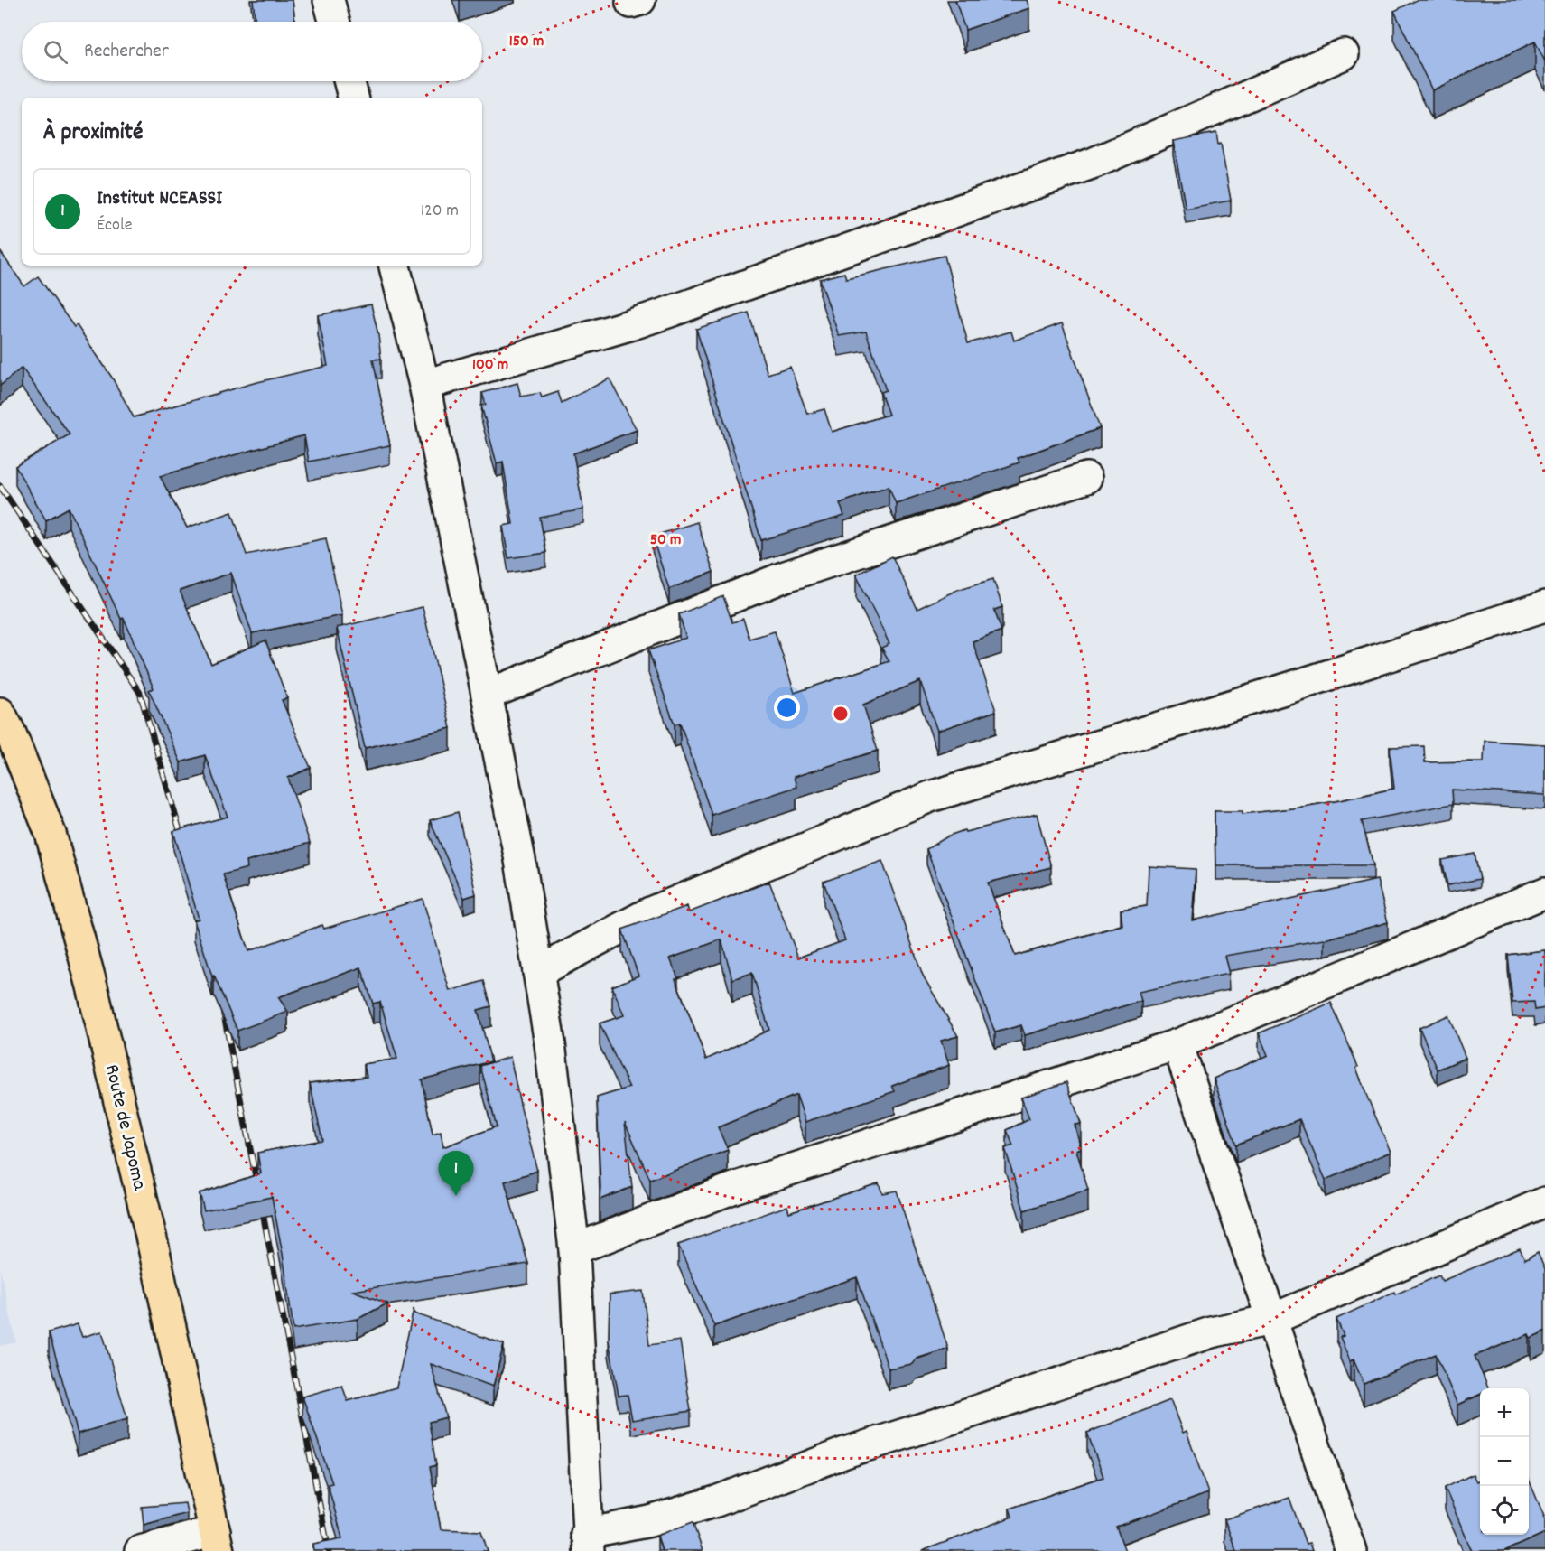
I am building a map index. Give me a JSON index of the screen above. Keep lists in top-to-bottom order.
{
  "streets": {
    "main road": ["Route de Japoma"]
  },
  "page": {
    "search": "Rechercher",
    "heading": "À proximité",
    "list": [
      {
        "mark": "1",
        "name": "Institut NCEASSI",
        "note": "École",
        "value": "120 m"
      }
    ],
    "pins": "1",
    "map_buttons": ["+", "−"]
  },
  "rings": ["150 m", "100 m", "50 m"]
}
